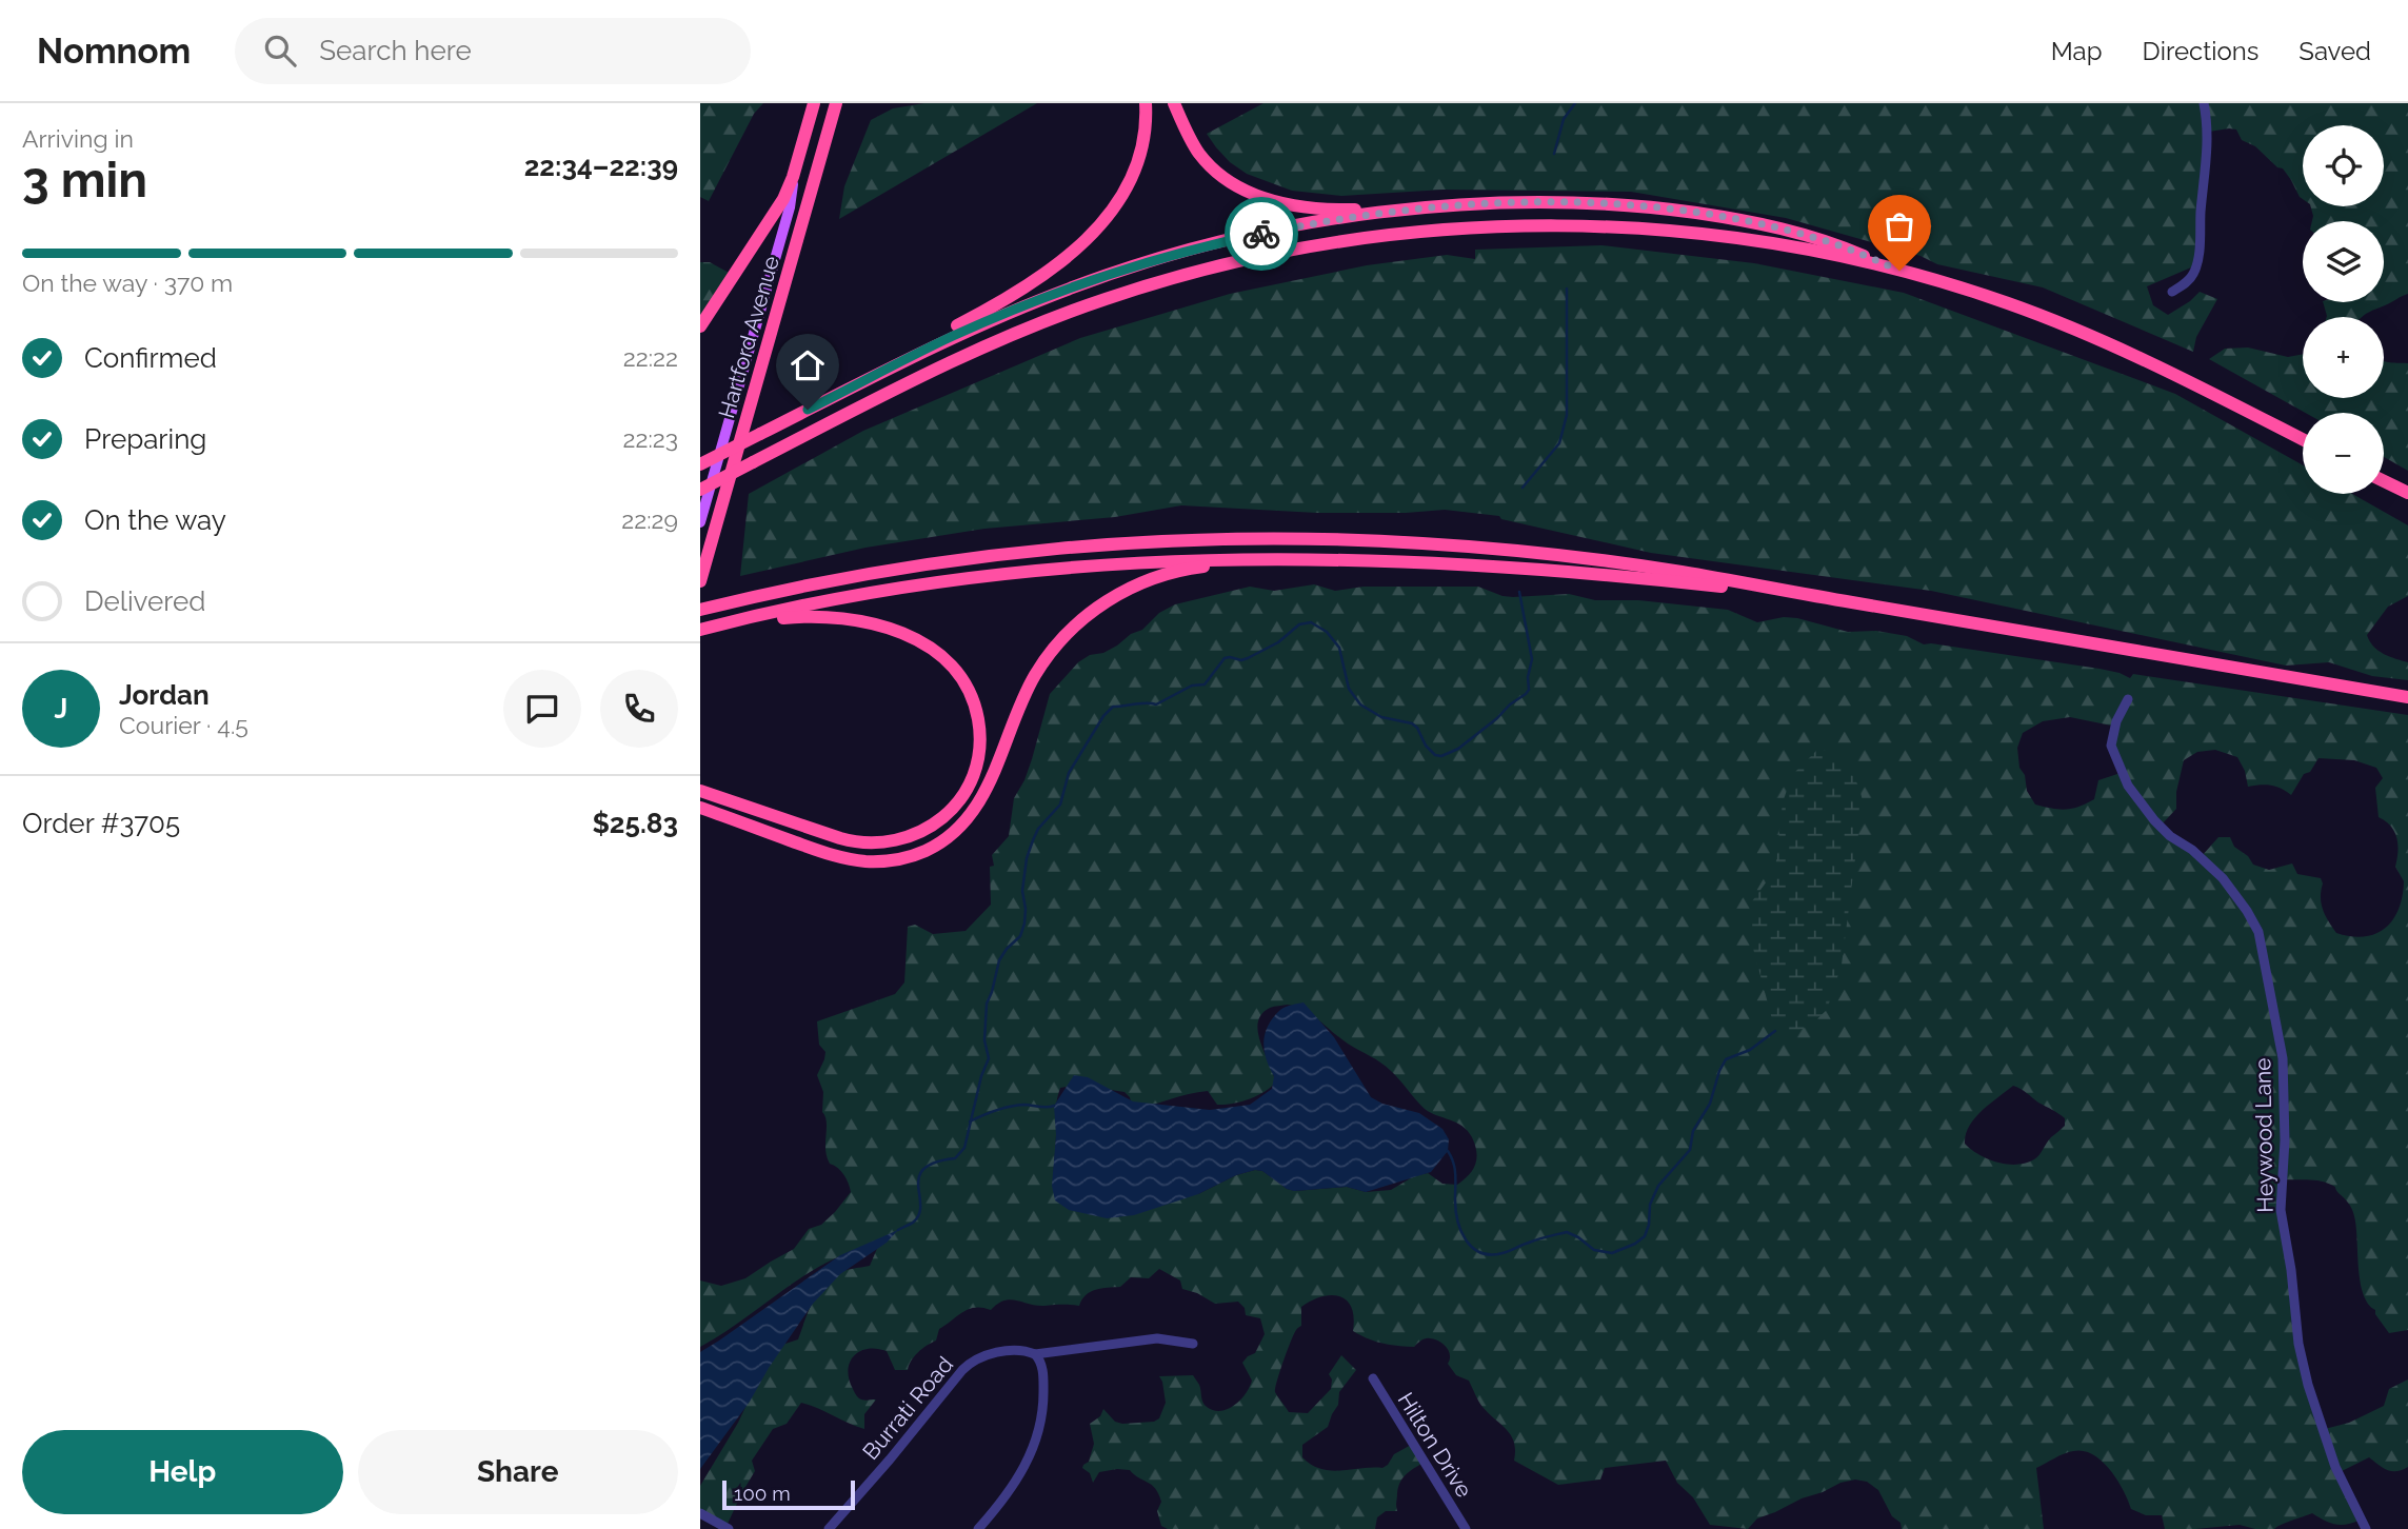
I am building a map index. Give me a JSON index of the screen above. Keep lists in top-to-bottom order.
{
  "streets": {
    "highway": ["Hartford Avenue"],
    "street": ["Heywood Lane", "Burrati Road", "Hilton Drive"]
  },
  "scale_bar": "100 m",
  "page": {
    "header": "Nomnom",
    "search": "Search here",
    "nav": ["Map", "Directions", "Saved"],
    "heading": ["3 min", "Arriving in", "22:34–22:39"],
    "panel": [
      "Jordan",
      "Courier · 4.5",
      "Order #3705",
      "$25.83"
    ],
    "map_buttons": ["+", "−"],
    "bar": "On the way · 370 m",
    "list": [
      ["Confirmed", "22:22"],
      ["Preparing", "22:23"],
      ["On the way", "22:29"],
      "Delivered"
    ],
    "round": "J",
    "buttons": ["Help", "Share"],
    "scale": "100 m"
  }
}
